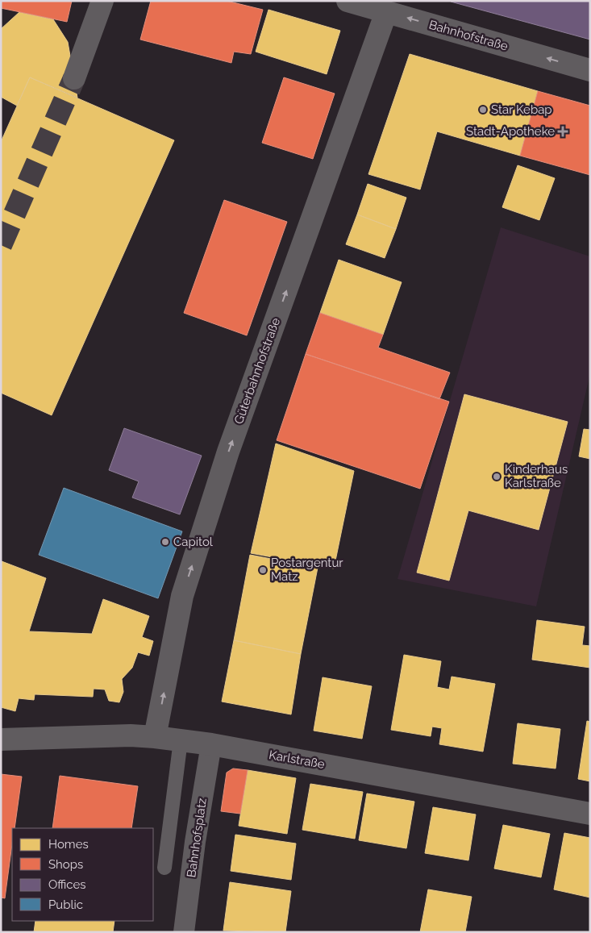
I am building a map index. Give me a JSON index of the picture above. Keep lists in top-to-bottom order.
{
  "streets": {
    "street": [
      "Bahnhofstraße",
      "Güterbahnhofstraße",
      "Karlstraße",
      "Bahnhofsplatz"
    ]
  },
  "crossings": [
    ["Bahnhofstraße", "Güterbahnhofstraße"],
    ["Güterbahnhofstraße", "Karlstraße"],
    ["Karlstraße", "Bahnhofsplatz"]
  ],
  "one_way": ["Bahnhofstraße", "Güterbahnhofstraße"],
  "places": {
    "other": [
      "Star Kebap",
      "Kinderhaus Karlstraße",
      "Capitol",
      "Postargentur Matz"
    ],
    "health": ["Stadt-Apotheke"]
  },
  "legend": [
    "Homes",
    "Shops",
    "Offices",
    "Public"
  ]
}
